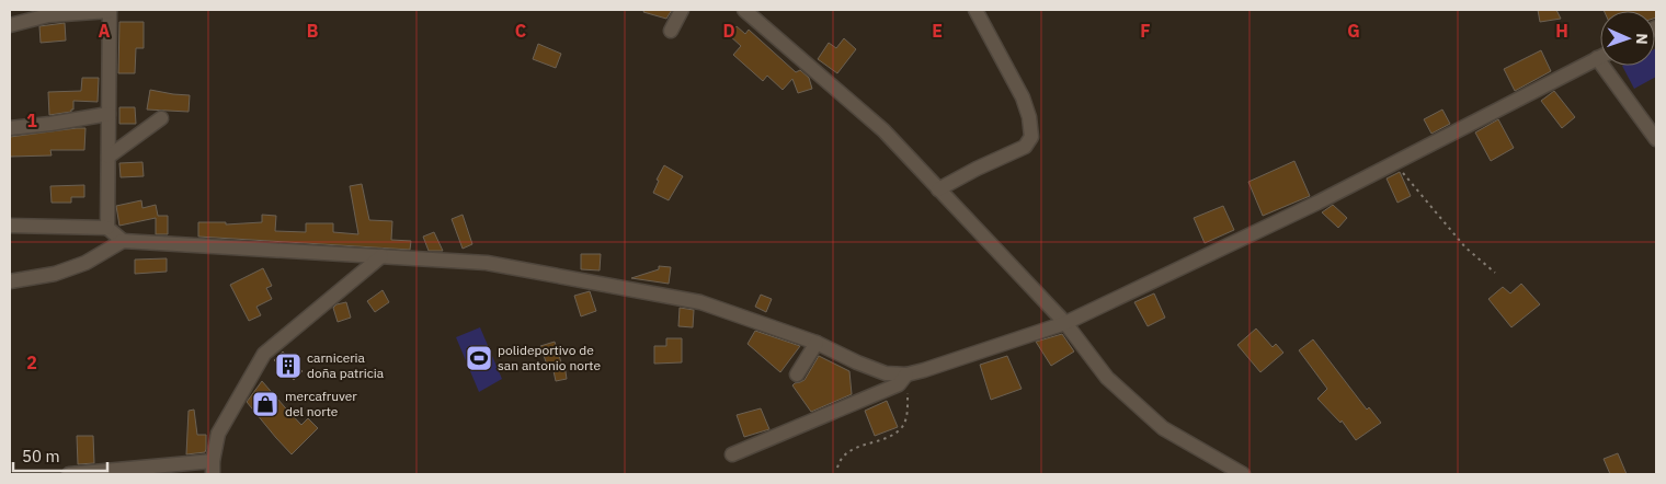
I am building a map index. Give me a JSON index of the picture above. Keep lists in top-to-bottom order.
{
  "places": {
    "sports": ["polideportivo de san antonio norte"],
    "building": ["carniceria doña patricia"],
    "shop": ["mercafruver del norte"]
  },
  "scale_bar": "50 m",
  "north": "right",
  "grid": {
    "columns": [
      "A",
      "B",
      "C",
      "D",
      "E",
      "F",
      "G",
      "H"
    ],
    "rows": ["1", "2"]
  }
}
